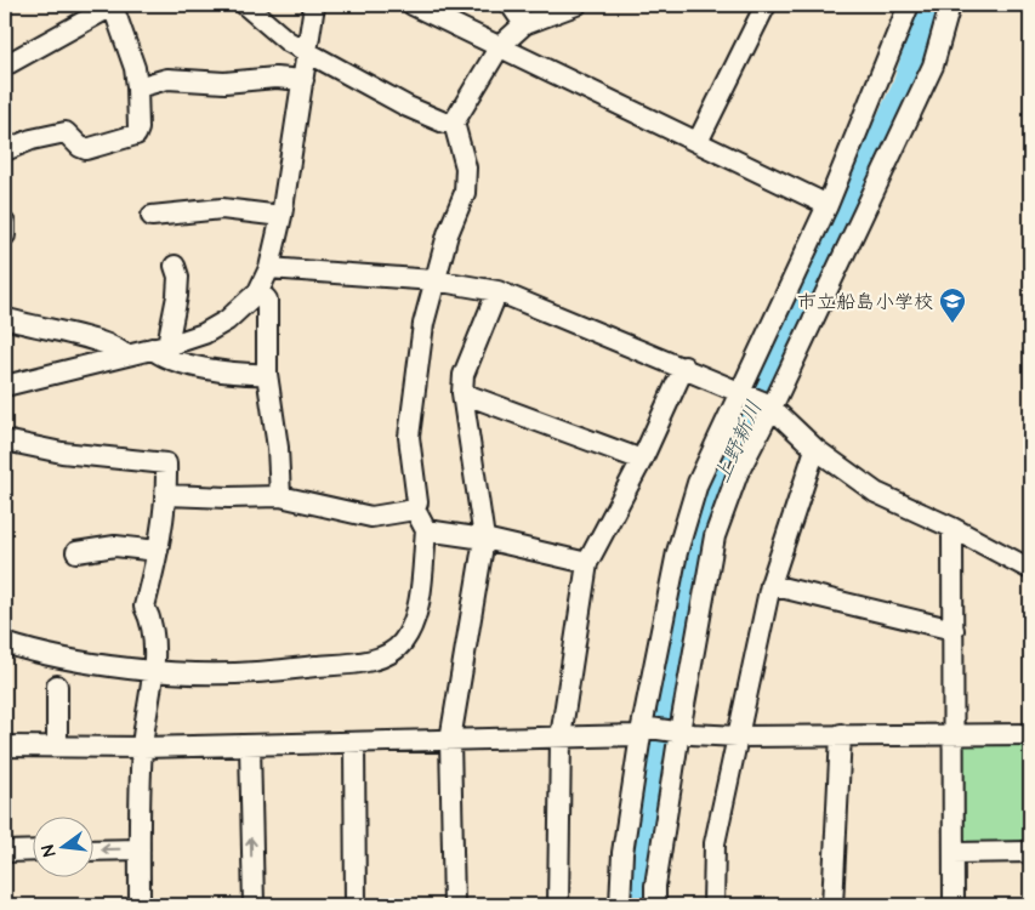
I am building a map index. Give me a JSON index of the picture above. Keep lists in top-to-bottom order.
{
  "water": ["上野新川"],
  "places": {
    "school or university": ["市立船島小学校"]
  },
  "north": "left"
}
